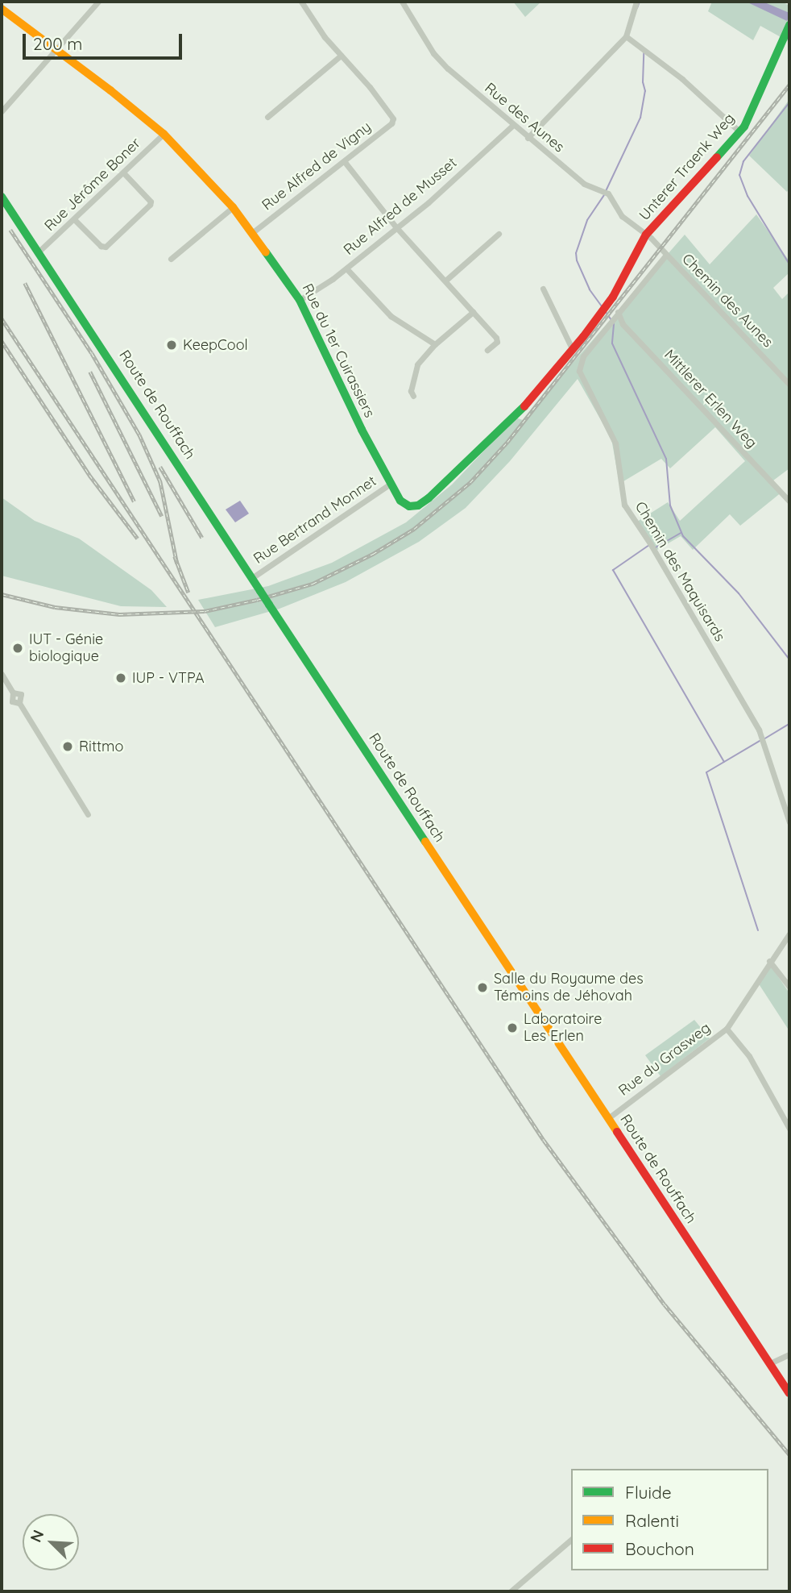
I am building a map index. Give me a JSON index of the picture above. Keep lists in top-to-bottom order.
{
  "streets": {
    "main road": ["Unterer Traenk Weg", "Rue du 1er Cuirassiers", "Route de Rouffach"],
    "street": [
      "Rue des Aunes",
      "Rue Alfred de Vigny",
      "Rue Jérôme Boner",
      "Rue Alfred de Musset",
      "Chemin des Aunes",
      "Mittlerer Erlen Weg",
      "Rue Bertrand Monnet",
      "Chemin des Maquisards",
      "Rue du Grasweg"
    ]
  },
  "crossings": [
    ["Rue des Aunes", "Unterer Traenk Weg"],
    ["Rue des Aunes", "Rue Alfred de Musset"],
    ["Rue des Aunes", "Chemin des Aunes"],
    ["Rue Alfred de Vigny", "Rue du 1er Cuirassiers"],
    ["Unterer Traenk Weg", "Chemin des Aunes"],
    ["Unterer Traenk Weg", "Rue du 1er Cuirassiers"],
    ["Rue Jérôme Boner", "Rue du 1er Cuirassiers"],
    ["Rue Jérôme Boner", "Route de Rouffach"],
    ["Rue Alfred de Musset", "Rue du 1er Cuirassiers"],
    ["Chemin des Aunes", "Chemin des Maquisards"],
    ["Rue du 1er Cuirassiers", "Rue Bertrand Monnet"],
    ["Mittlerer Erlen Weg", "Chemin des Maquisards"],
    ["Route de Rouffach", "Rue Bertrand Monnet"],
    ["Route de Rouffach", "Rue du Grasweg"]
  ],
  "places": [
    "KeepCool",
    "IUT - Génie biologique",
    "IUP - VTPA",
    "Rittmo",
    "Salle du Royaume des Témoins de Jéhovah",
    "Laboratoire Les Erlen"
  ],
  "legend": ["Fluide", "Ralenti", "Bouchon"],
  "scale_bar": "200 m",
  "north": "top left"
}
